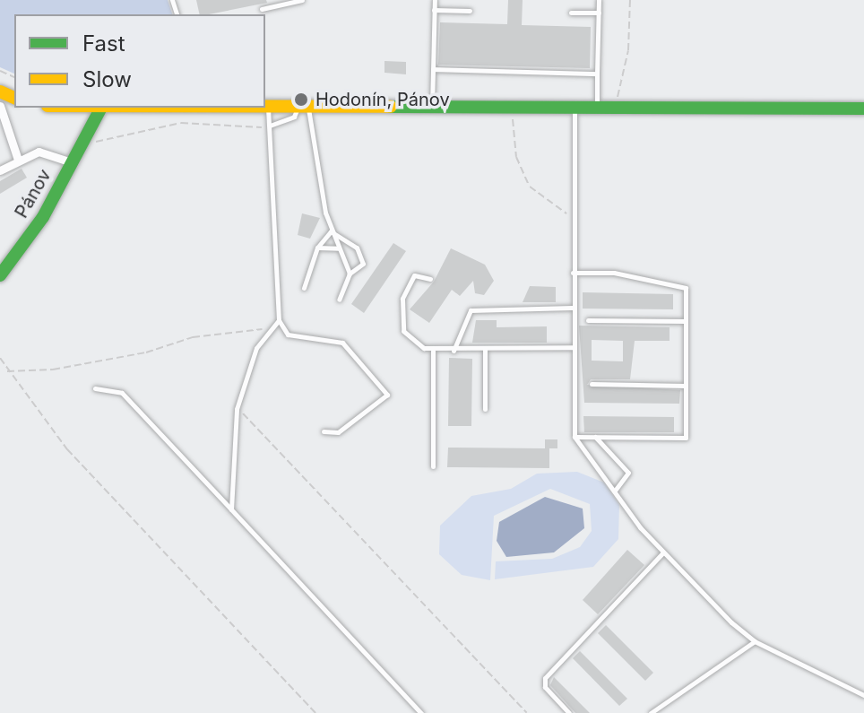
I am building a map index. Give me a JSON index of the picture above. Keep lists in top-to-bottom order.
{
  "streets": {
    "main road": ["Pánov"]
  },
  "places": ["Hodonín, Pánov"],
  "legend": ["Fast", "Slow"]
}
